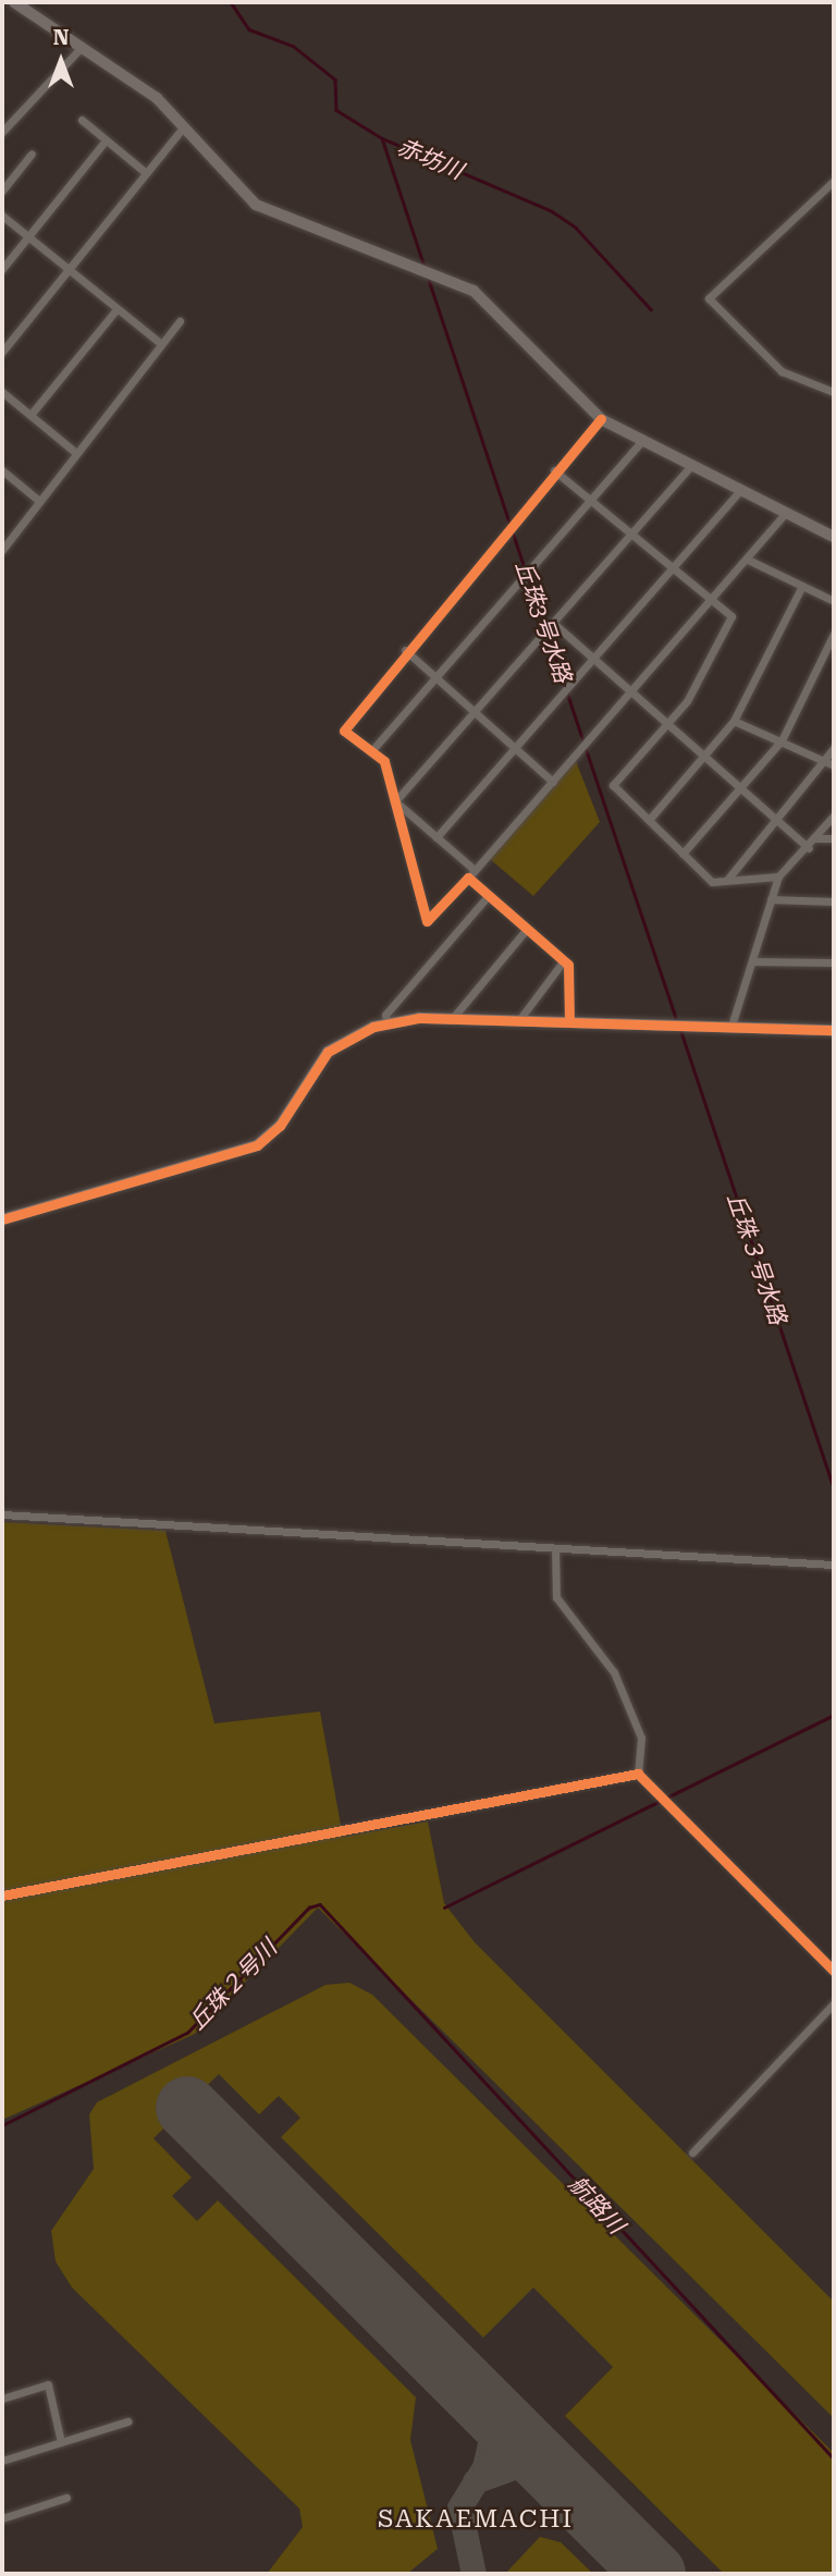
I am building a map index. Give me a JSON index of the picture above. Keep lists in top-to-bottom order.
{
  "districts": ["SAKAEMACHI"],
  "water": [
    "赤坊川",
    "丘珠3号水路",
    "丘珠３号水路",
    "丘珠２号川",
    "航路川"
  ],
  "north": "top"
}
